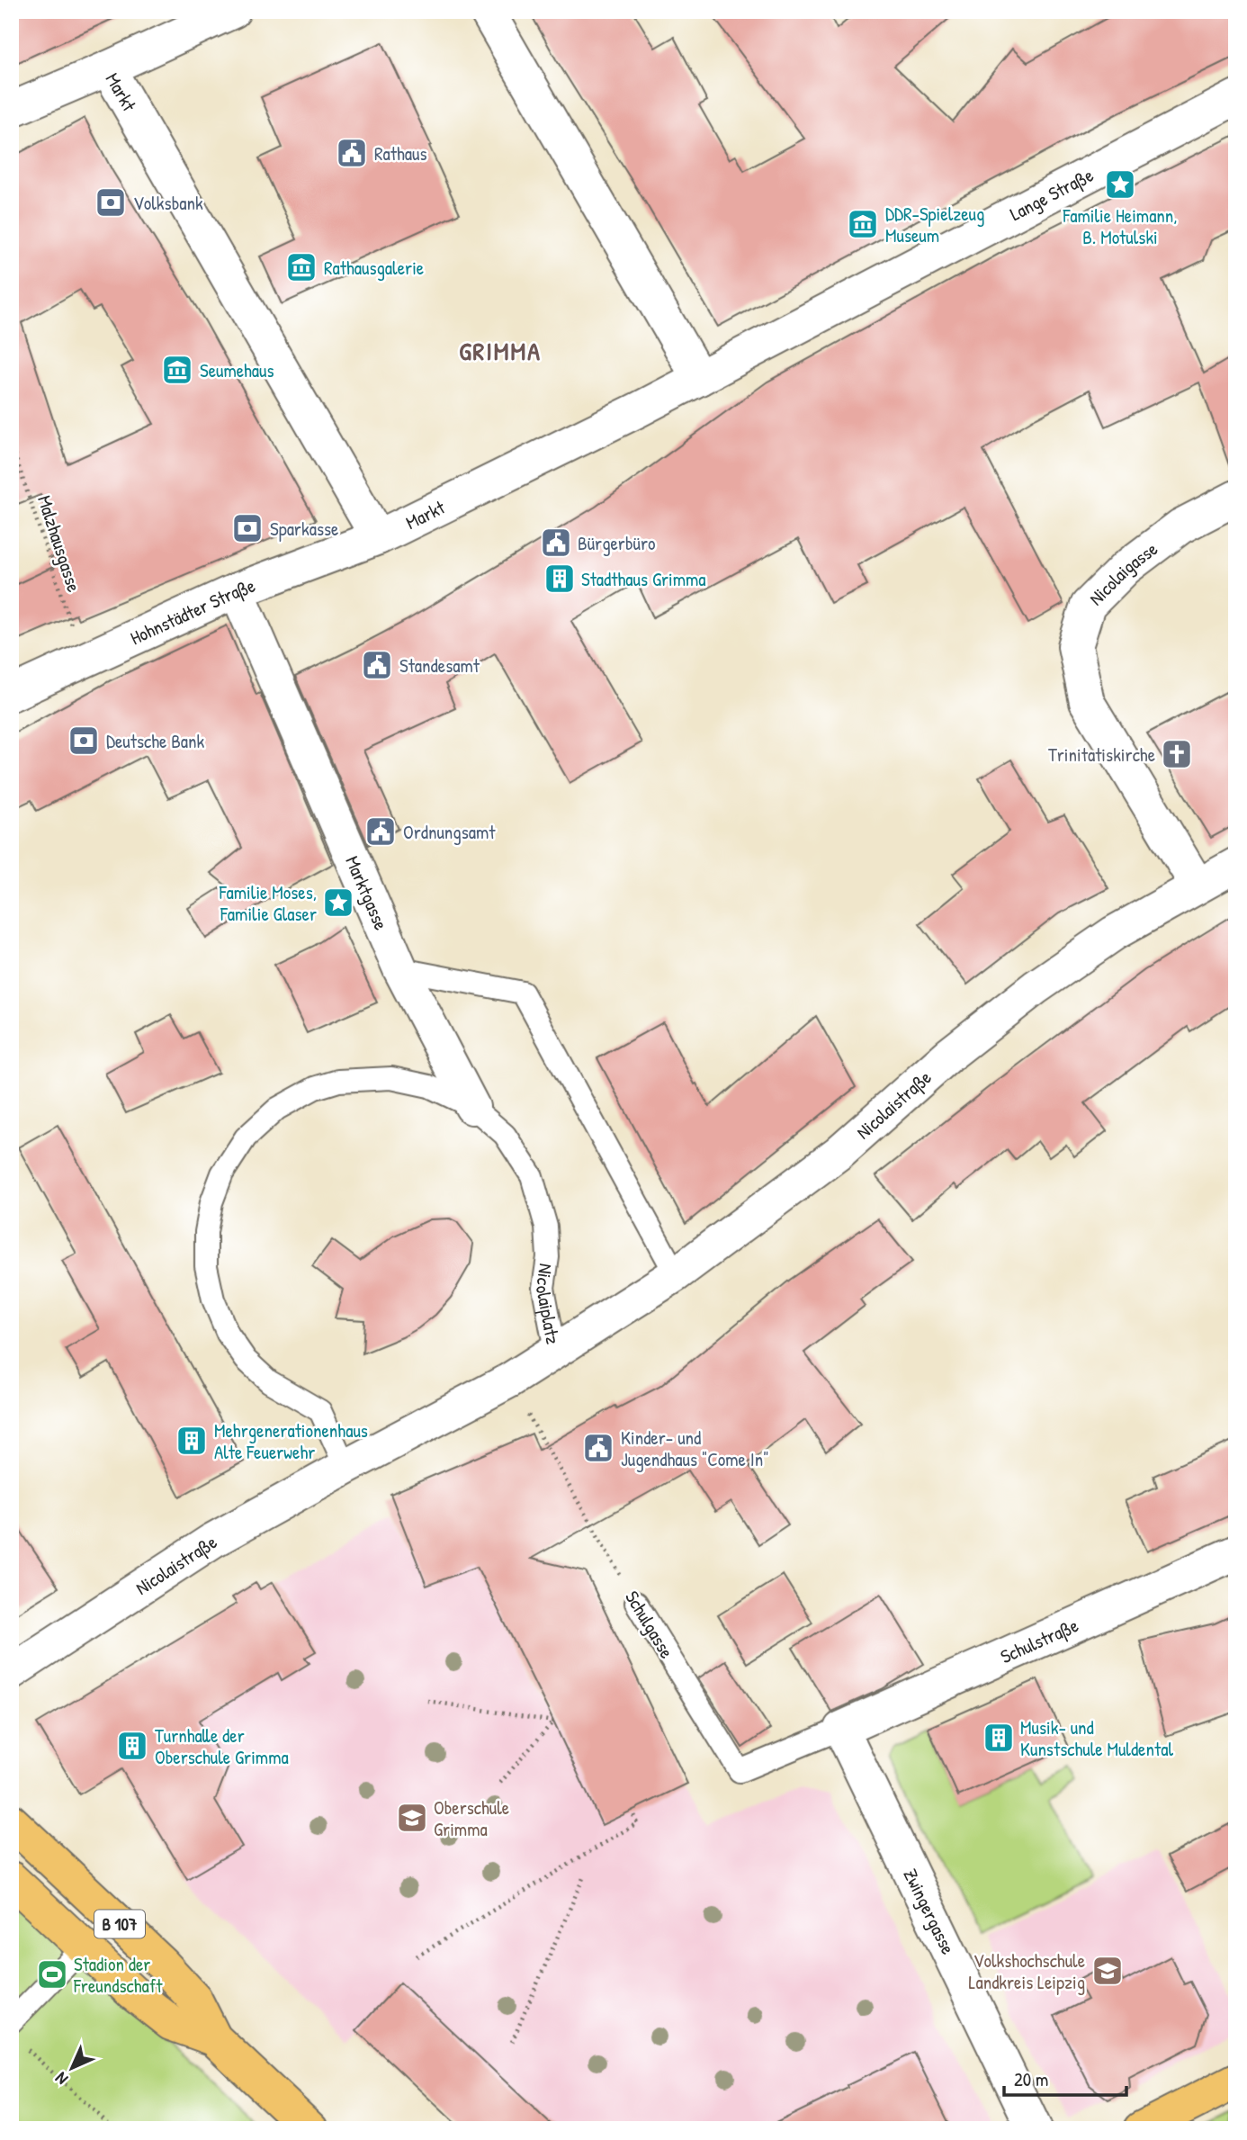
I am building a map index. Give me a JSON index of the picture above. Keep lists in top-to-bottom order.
{
  "streets": {
    "main road": ["B 107"],
    "street": [
      "Markt",
      "Lange Straße",
      "Nicolaigasse",
      "Hohnstädter Straße",
      "Marktgasse",
      "Nicolaistraße",
      "Nicolaiplatz",
      "Schulstraße",
      "Zwingergasse"
    ],
    "lane": ["Schulgasse"],
    "path": ["Malzhausgasse"]
  },
  "crossings": [
    ["Markt", "Lange Straße"],
    ["Markt", "Hohnstädter Straße"],
    ["Nicolaigasse", "Nicolaistraße"],
    ["Hohnstädter Straße", "Marktgasse"],
    ["Marktgasse", "Nicolaiplatz"],
    ["Nicolaistraße", "Nicolaiplatz"],
    ["Nicolaiplatz", "Schulgasse"],
    ["Schulgasse", "Schulstraße"],
    ["Schulgasse", "Zwingergasse"],
    ["Schulstraße", "Zwingergasse"]
  ],
  "districts": ["GRIMMA"],
  "places": {
    "public building": [
      "Rathaus",
      "Bürgerbüro",
      "Standesamt",
      "Ordnungsamt",
      "Kinder- und Jugendhaus \"Come In\""
    ],
    "place": ["Familie Heimann, B. Motulski", "Familie Moses, Familie Glaser"],
    "bank": ["Volksbank", "Sparkasse", "Deutsche Bank"],
    "museum": ["DDR-Spielzeug Museum", "Rathausgalerie", "Seumehaus"],
    "building": [
      "Stadthaus Grimma",
      "Mehrgenerationenhaus Alte Feuerwehr",
      "Musik- und Kunstschule Muldental",
      "Turnhalle der Oberschule Grimma"
    ],
    "church": ["Trinitatiskirche"],
    "school or university": ["Oberschule Grimma", "Volkshochschule Landkreis Leipzig"],
    "sports": ["Stadion der Freundschaft"]
  },
  "scale_bar": "20 m",
  "north": "bottom left"
}
